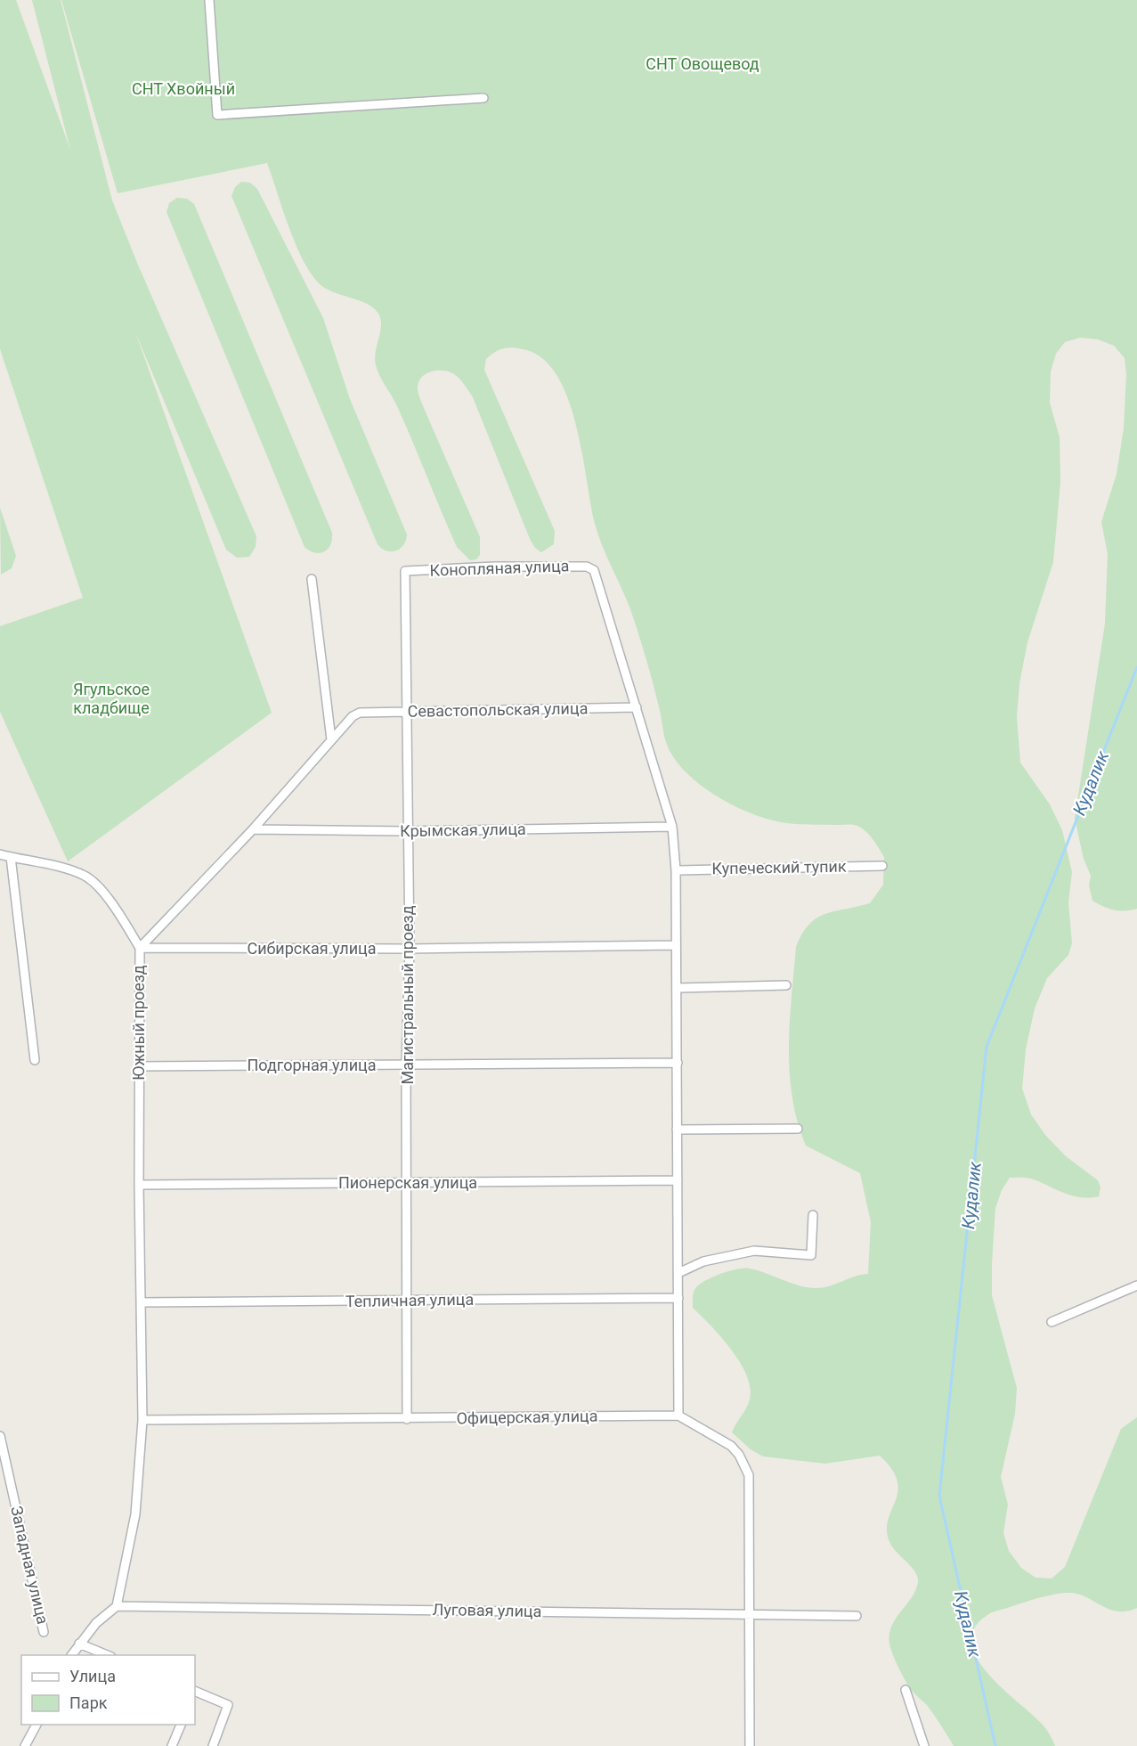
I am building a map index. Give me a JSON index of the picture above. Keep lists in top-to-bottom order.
{
  "streets": {
    "street": [
      "Конопляная улица",
      "Севастопольская улица",
      "Крымская улица",
      "Купеческий тупик",
      "Сибирская улица",
      "Магистральный проезд",
      "Южный проезд",
      "Подгорная улица",
      "Пионерская улица",
      "Тепличная улица",
      "Офицерская улица",
      "Западная улица",
      "Луговая улица"
    ]
  },
  "crossings": [
    ["Конопляная улица", "Севастопольская улица"],
    ["Конопляная улица", "Магистральный проезд"],
    ["Севастопольская улица", "Магистральный проезд"],
    ["Севастопольская улица", "Южный проезд"],
    ["Крымская улица", "Магистральный проезд"],
    ["Крымская улица", "Южный проезд"],
    ["Сибирская улица", "Магистральный проезд"],
    ["Сибирская улица", "Южный проезд"],
    ["Магистральный проезд", "Подгорная улица"],
    ["Магистральный проезд", "Пионерская улица"],
    ["Магистральный проезд", "Тепличная улица"],
    ["Магистральный проезд", "Офицерская улица"],
    ["Южный проезд", "Подгорная улица"],
    ["Южный проезд", "Пионерская улица"],
    ["Южный проезд", "Тепличная улица"],
    ["Южный проезд", "Офицерская улица"],
    ["Южный проезд", "Луговая улица"]
  ],
  "water": ["Кудалик"],
  "parks": ["СНТ Овощевод", "СНТ Хвойный", "Ягульское кладбище"],
  "legend": ["Улица", "Парк"]
}
